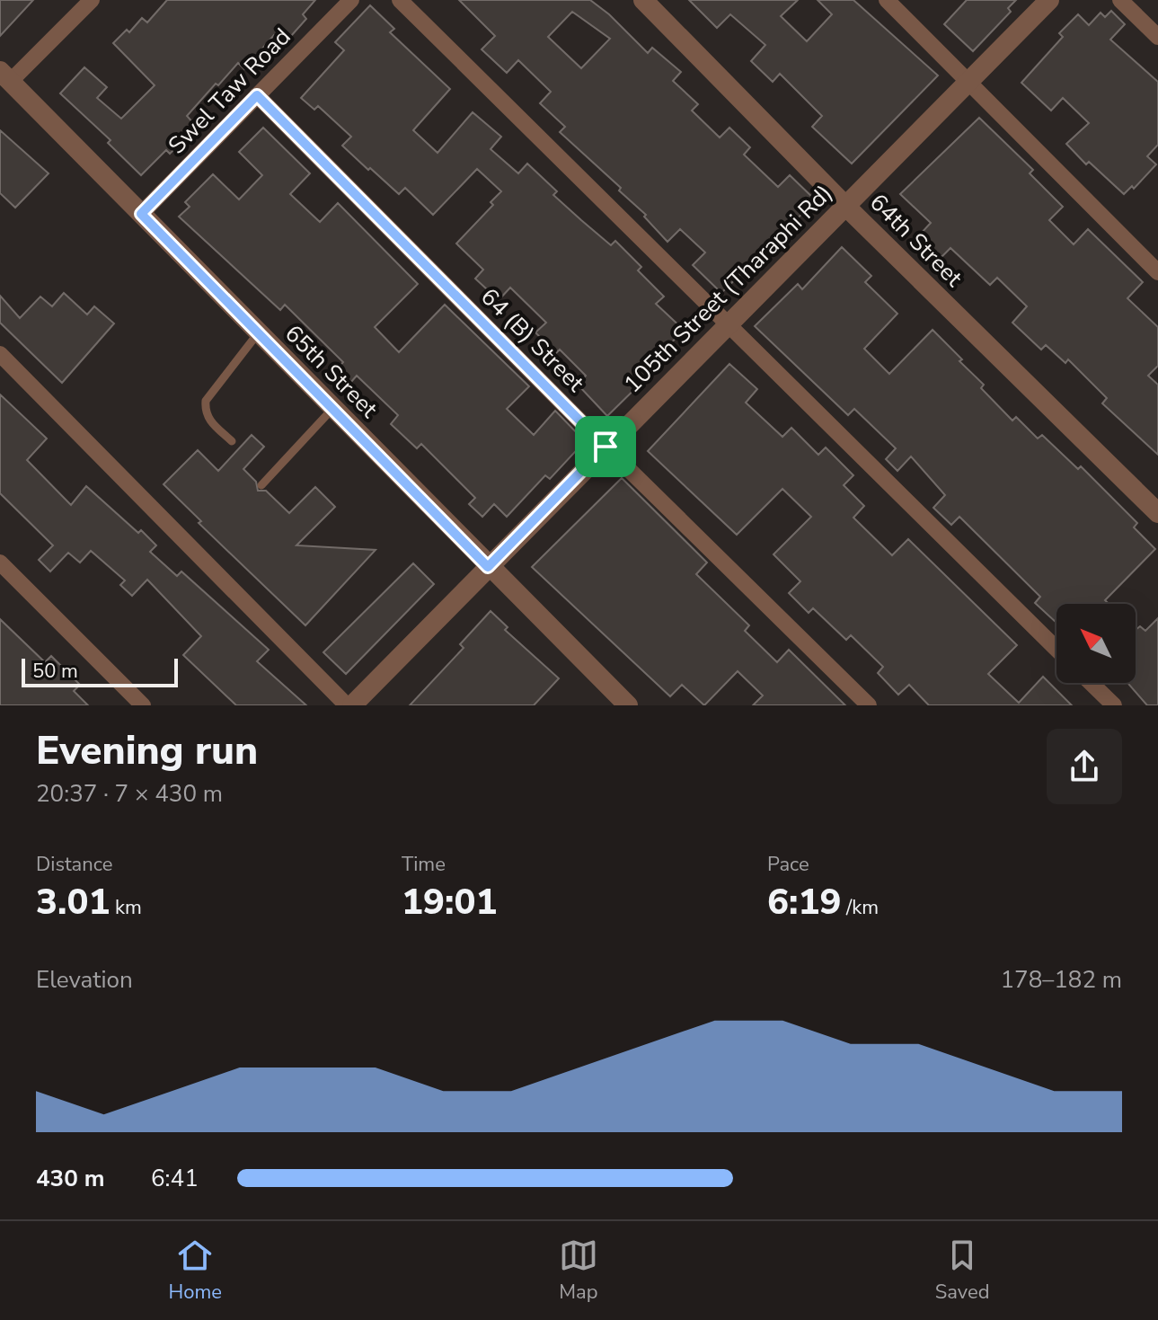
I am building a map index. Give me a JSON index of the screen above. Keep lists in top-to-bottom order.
{
  "streets": {
    "street": [
      "Swel Taw Road",
      "64th Street",
      "105th Street (Tharaphi Rd)",
      "64 (B) Street",
      "65th Street"
    ]
  },
  "crossings": [
    ["Swel Taw Road", "64 (B) Street"],
    ["Swel Taw Road", "65th Street"],
    ["64th Street", "105th Street (Tharaphi Rd)"],
    ["105th Street (Tharaphi Rd)", "64 (B) Street"],
    ["105th Street (Tharaphi Rd)", "65th Street"]
  ],
  "scale_bar": "50 m",
  "north": "top left",
  "page": {
    "scale": "50 m",
    "heading": ["Evening run", "20:37 · 7 × 430 m"],
    "stats": [
      ["Distance", "3.01 km"],
      ["Time", "19:01"],
      ["Pace", "6:19 /km"]
    ],
    "chart": ["Elevation", "178–182 m"],
    "list": [
      {
        "name": "430 m",
        "note": "6:41"
      }
    ],
    "tabs": ["Home", "Map", "Saved"]
  }
}
